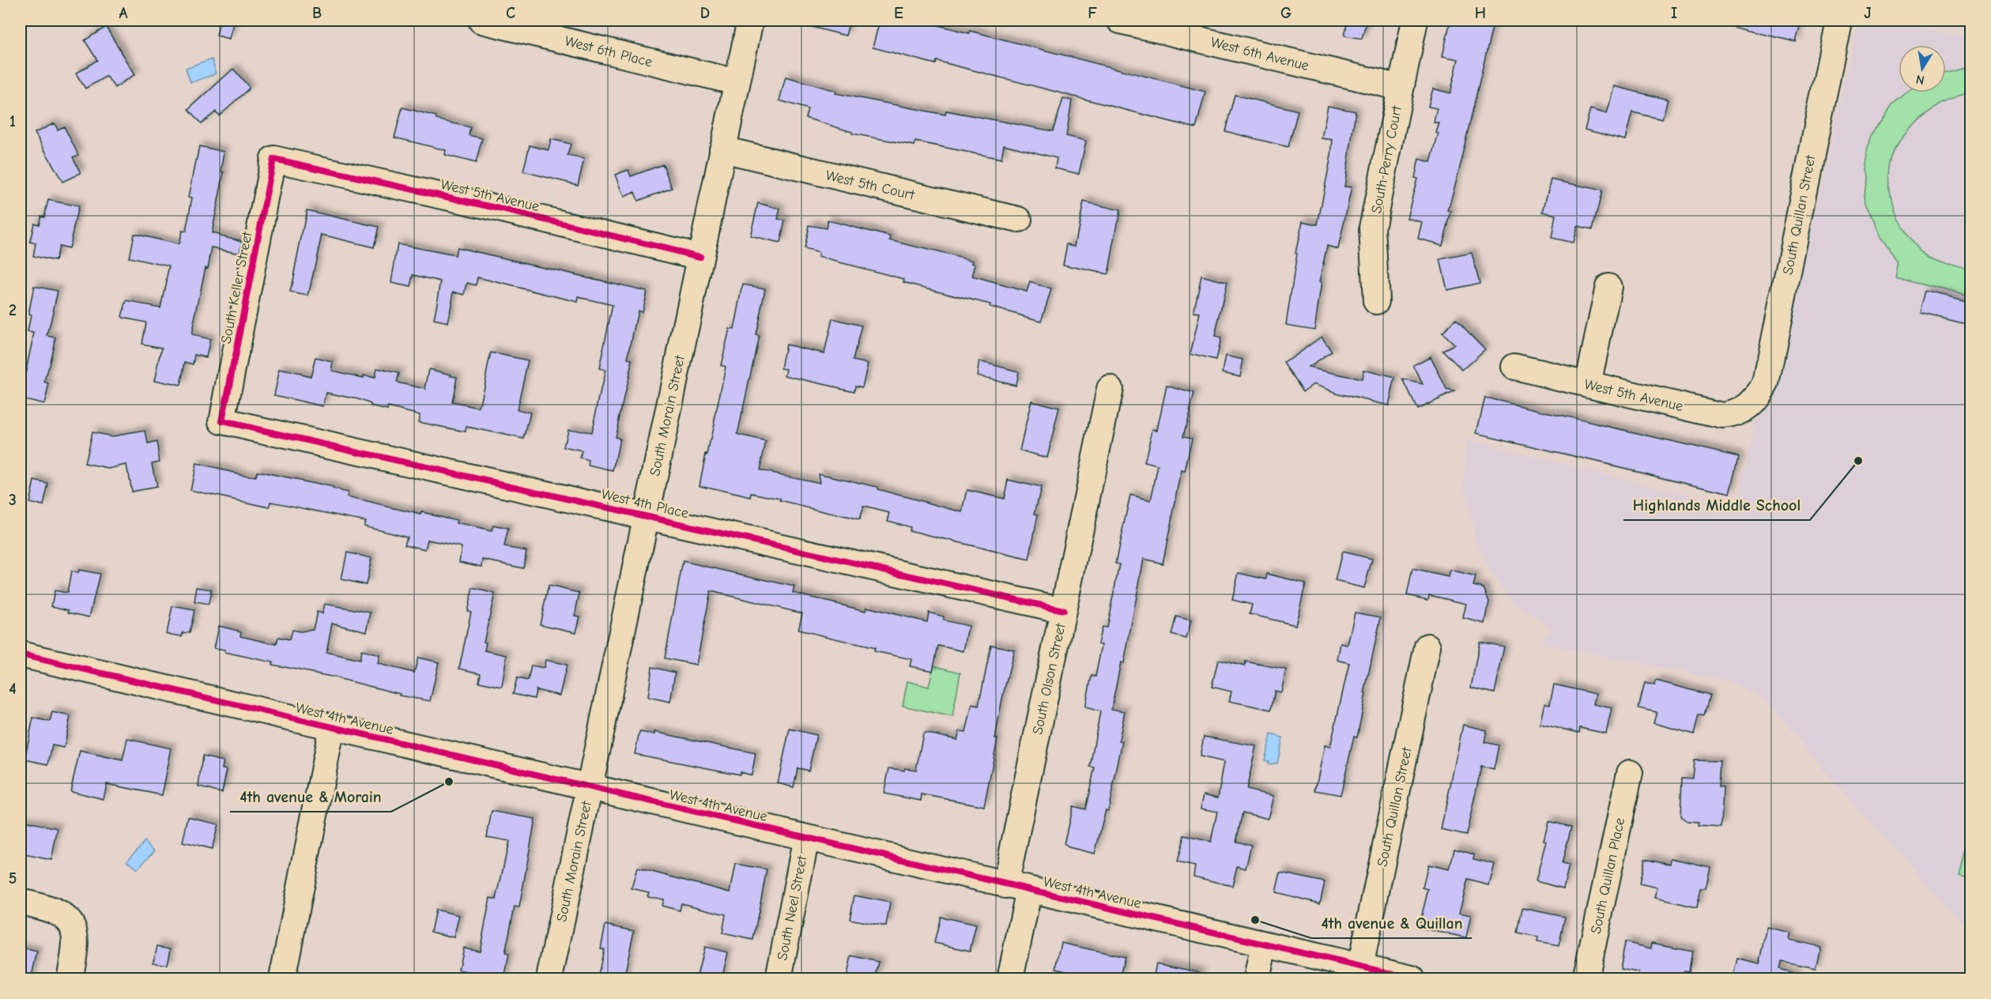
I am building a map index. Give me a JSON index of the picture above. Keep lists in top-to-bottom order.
{
  "streets": {
    "street": [
      "West 6th Place",
      "West 6th Avenue",
      "South Perry Court",
      "West 5th Court",
      "West 5th Avenue",
      "South Quillan Street",
      "South Keller Street",
      "South Morain Street",
      "West 4th Place",
      "South Olson Street",
      "West 4th Avenue",
      "South Quillan Place",
      "South Neel Street"
    ]
  },
  "crossings": [
    ["West 6th Place", "South Morain Street"],
    ["West 6th Avenue", "South Perry Court"],
    ["West 5th Court", "South Morain Street"],
    ["West 5th Avenue", "South Quillan Street"],
    ["West 5th Avenue", "South Keller Street"],
    ["West 5th Avenue", "South Morain Street"],
    ["South Quillan Street", "West 4th Avenue"],
    ["South Keller Street", "West 4th Place"],
    ["South Morain Street", "West 4th Place"],
    ["South Morain Street", "West 4th Avenue"],
    ["West 4th Place", "South Olson Street"],
    ["South Olson Street", "West 4th Avenue"],
    ["West 4th Avenue", "South Neel Street"]
  ],
  "places": ["Highlands Middle School", "4th avenue & Morain", "4th avenue & Quillan"],
  "north": "bottom",
  "grid": {
    "columns": [
      "A",
      "B",
      "C",
      "D",
      "E",
      "F",
      "G",
      "H",
      "I",
      "J"
    ],
    "rows": [
      "1",
      "2",
      "3",
      "4",
      "5"
    ]
  }
}
